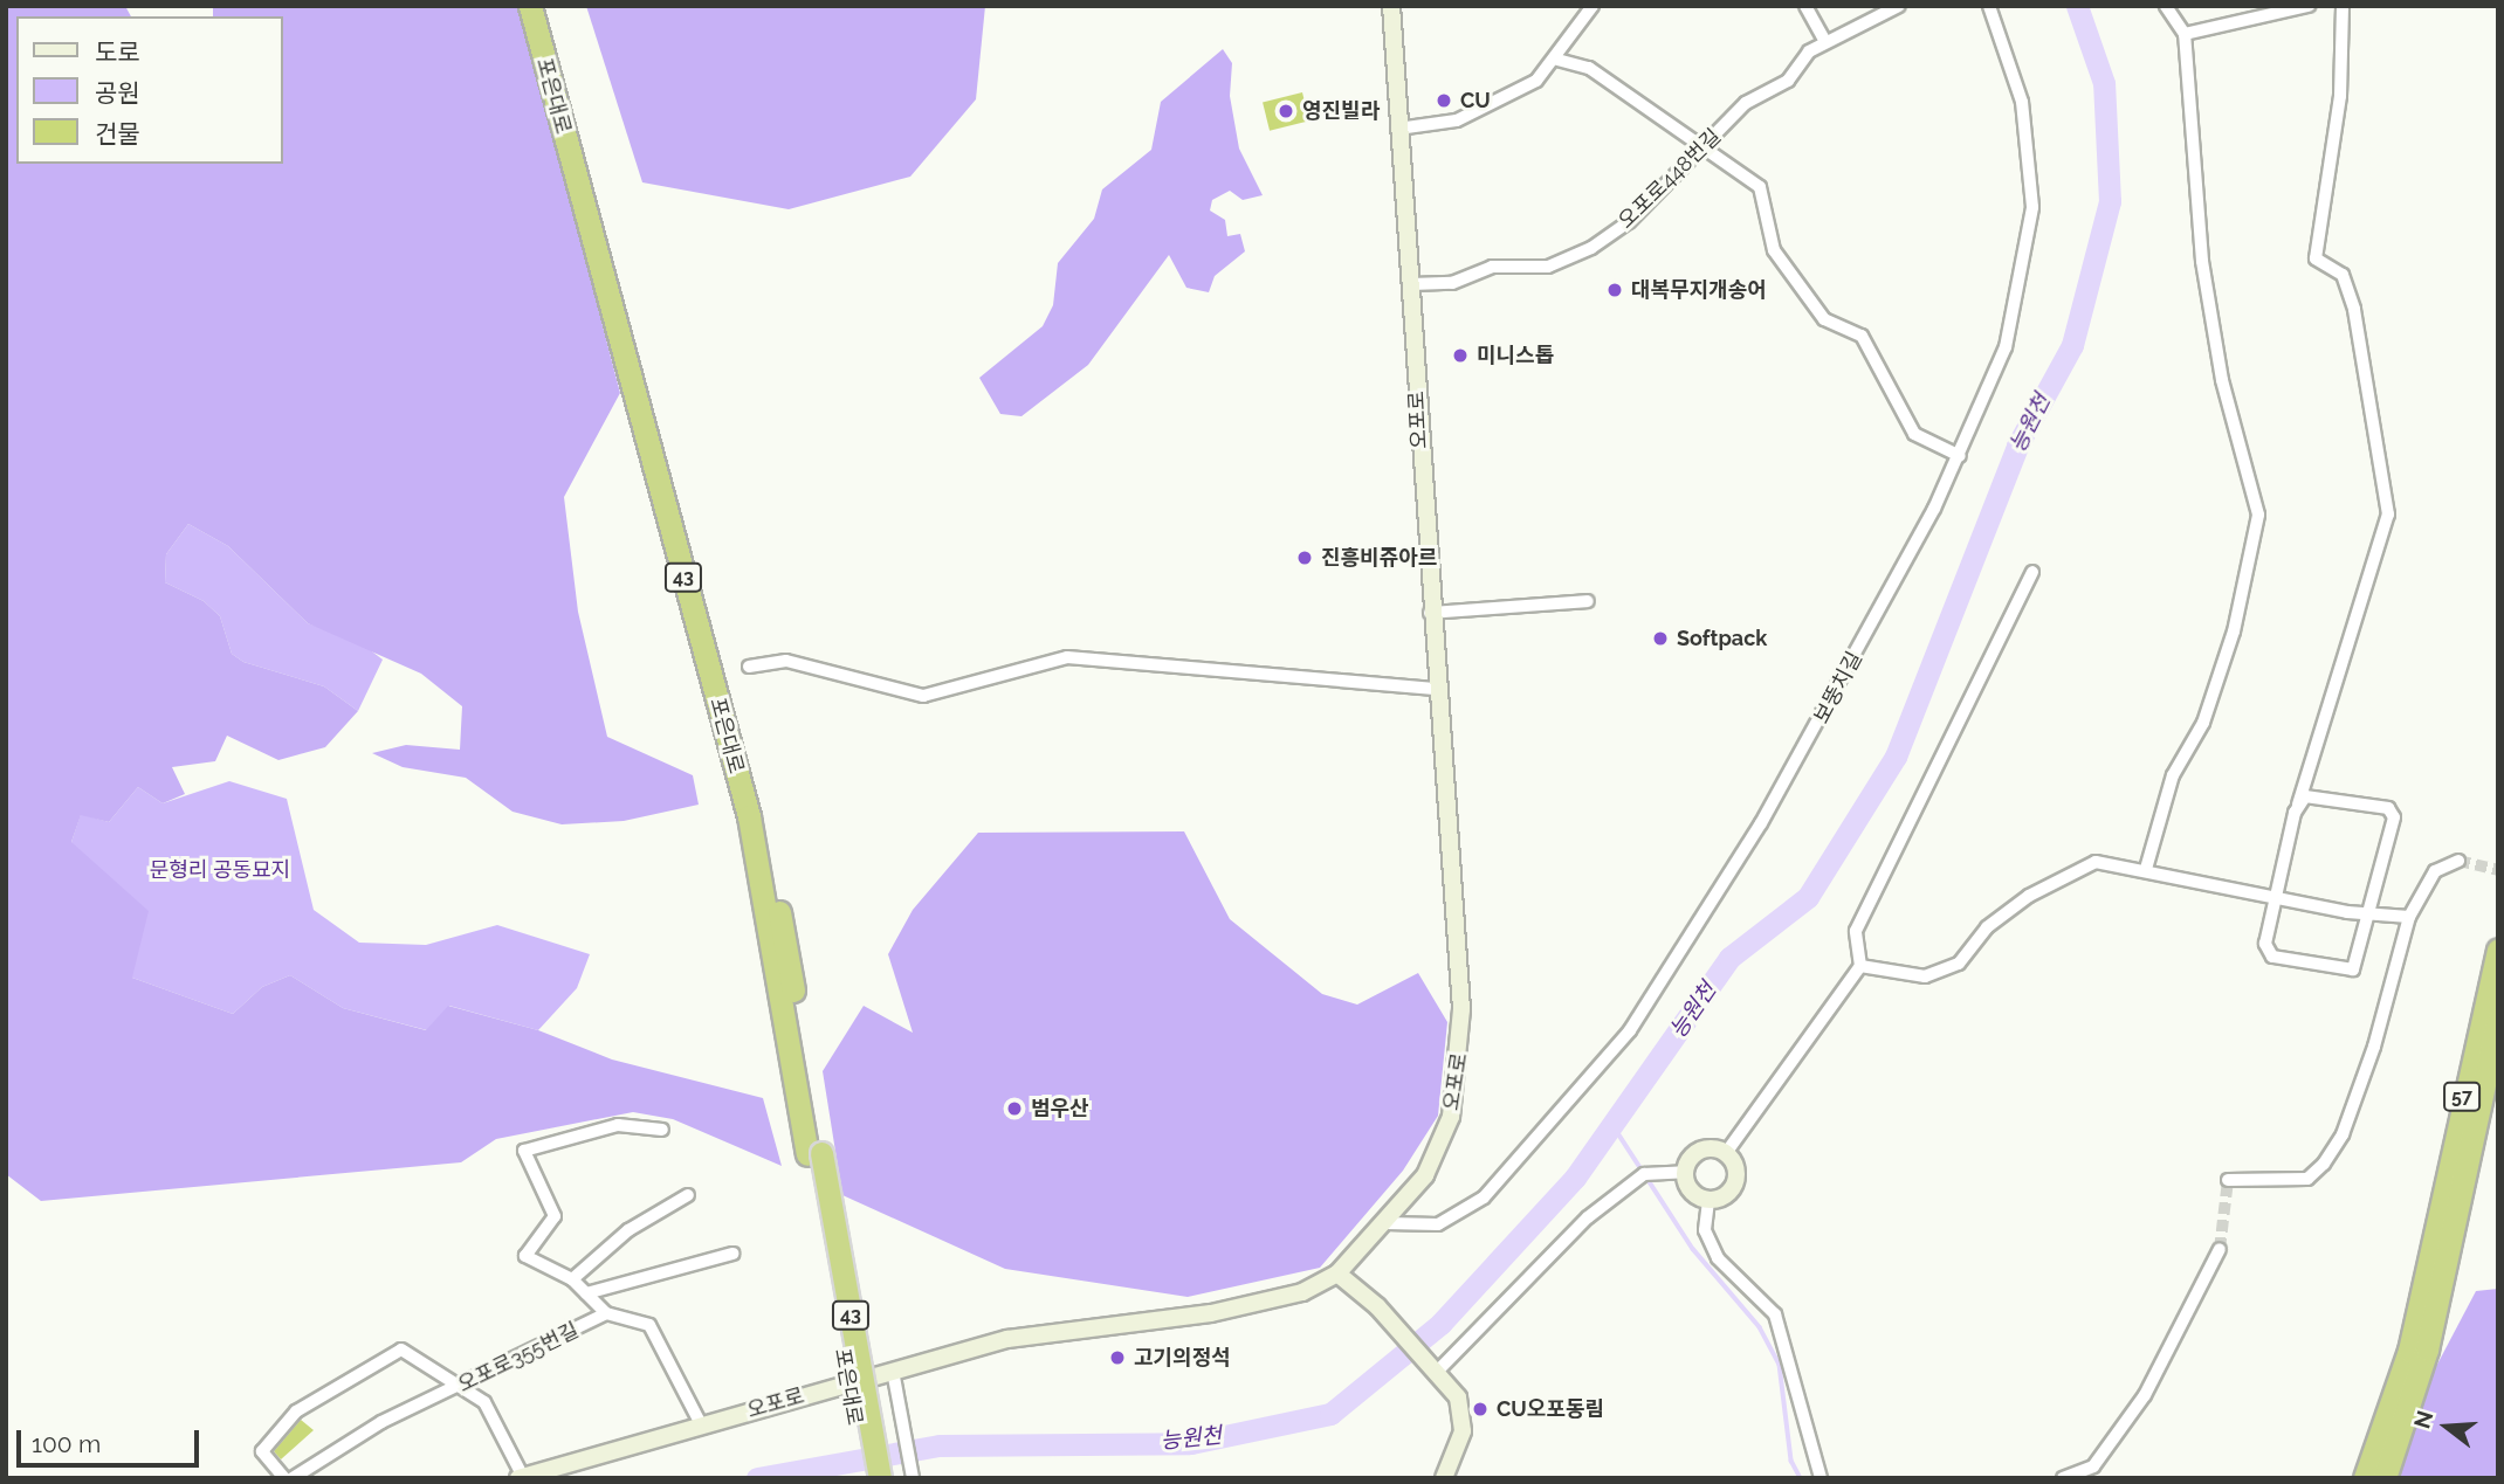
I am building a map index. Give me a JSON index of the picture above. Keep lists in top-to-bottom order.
{
  "streets": {
    "highway": ["포은대로", "43", "57"],
    "street": [
      "오포로448번길",
      "오포로",
      "보뚱치길",
      "오포로355번길"
    ]
  },
  "crossings": [
    ["포은대로", "43"],
    ["오포로448번길", "오포로"],
    ["오포로", "보뚱치길"]
  ],
  "water": ["능원천"],
  "parks": ["문형리 공동묘지"],
  "places": [
    "CU",
    "영진빌라",
    "대복무지개송어",
    "미니스톱",
    "진흥비쥬아르",
    "Softpack",
    "범우산",
    "고기의정석",
    "CU오포동림"
  ],
  "legend": ["도로", "공원", "건물"],
  "scale_bar": "100 m",
  "north": "left"
}
